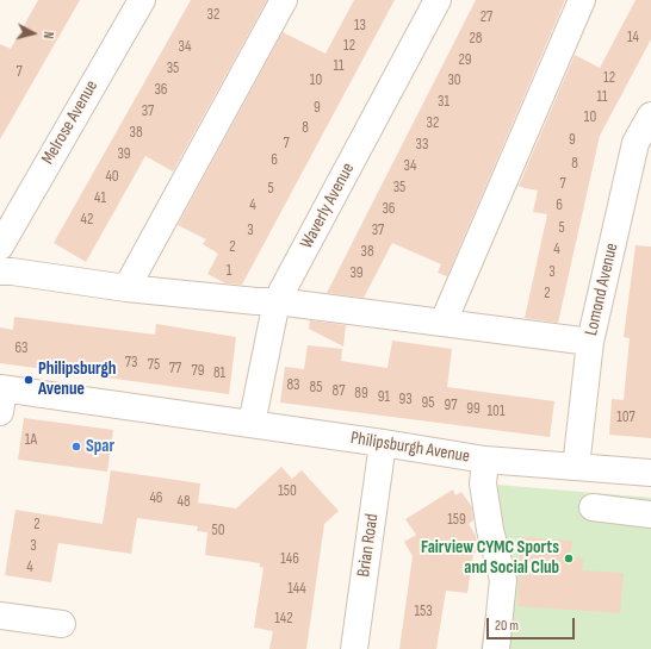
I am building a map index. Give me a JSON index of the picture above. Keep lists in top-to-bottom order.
{
  "streets": {
    "street": [
      "Melrose Avenue",
      "Waverly Avenue",
      "Lomond Avenue",
      "Philipsburgh Avenue",
      "Brian Road"
    ]
  },
  "crossings": [
    ["Waverly Avenue", "Philipsburgh Avenue"],
    ["Lomond Avenue", "Philipsburgh Avenue"],
    ["Philipsburgh Avenue", "Brian Road"]
  ],
  "places": ["Philipsburgh Avenue", "Spar", "Fairview CYMC Sports and Social Club"],
  "house_numbers": [
    "32",
    "27",
    "13",
    "14",
    "28",
    "12",
    "34",
    "29",
    "11",
    "35",
    "7",
    "12",
    "10",
    "30",
    "36",
    "11",
    "31",
    "9",
    "37",
    "10",
    "32",
    "8",
    "38",
    "9",
    "7",
    "33",
    "39",
    "6",
    "8",
    "34",
    "40",
    "7",
    "35",
    "5",
    "41",
    "4",
    "6",
    "36",
    "42",
    "5",
    "3",
    "37",
    "2",
    "4",
    "38",
    "1",
    "3",
    "39",
    "2",
    "63",
    "73",
    "75",
    "77",
    "79",
    "81",
    "83",
    "85",
    "87",
    "89",
    "91",
    "93",
    "95",
    "97",
    "99",
    "101",
    "107",
    "1A",
    "150",
    "46",
    "48",
    "159",
    "2",
    "50",
    "3",
    "146",
    "4",
    "144",
    "153",
    "142"
  ],
  "scale_bar": "20 m",
  "north": "right"
}
